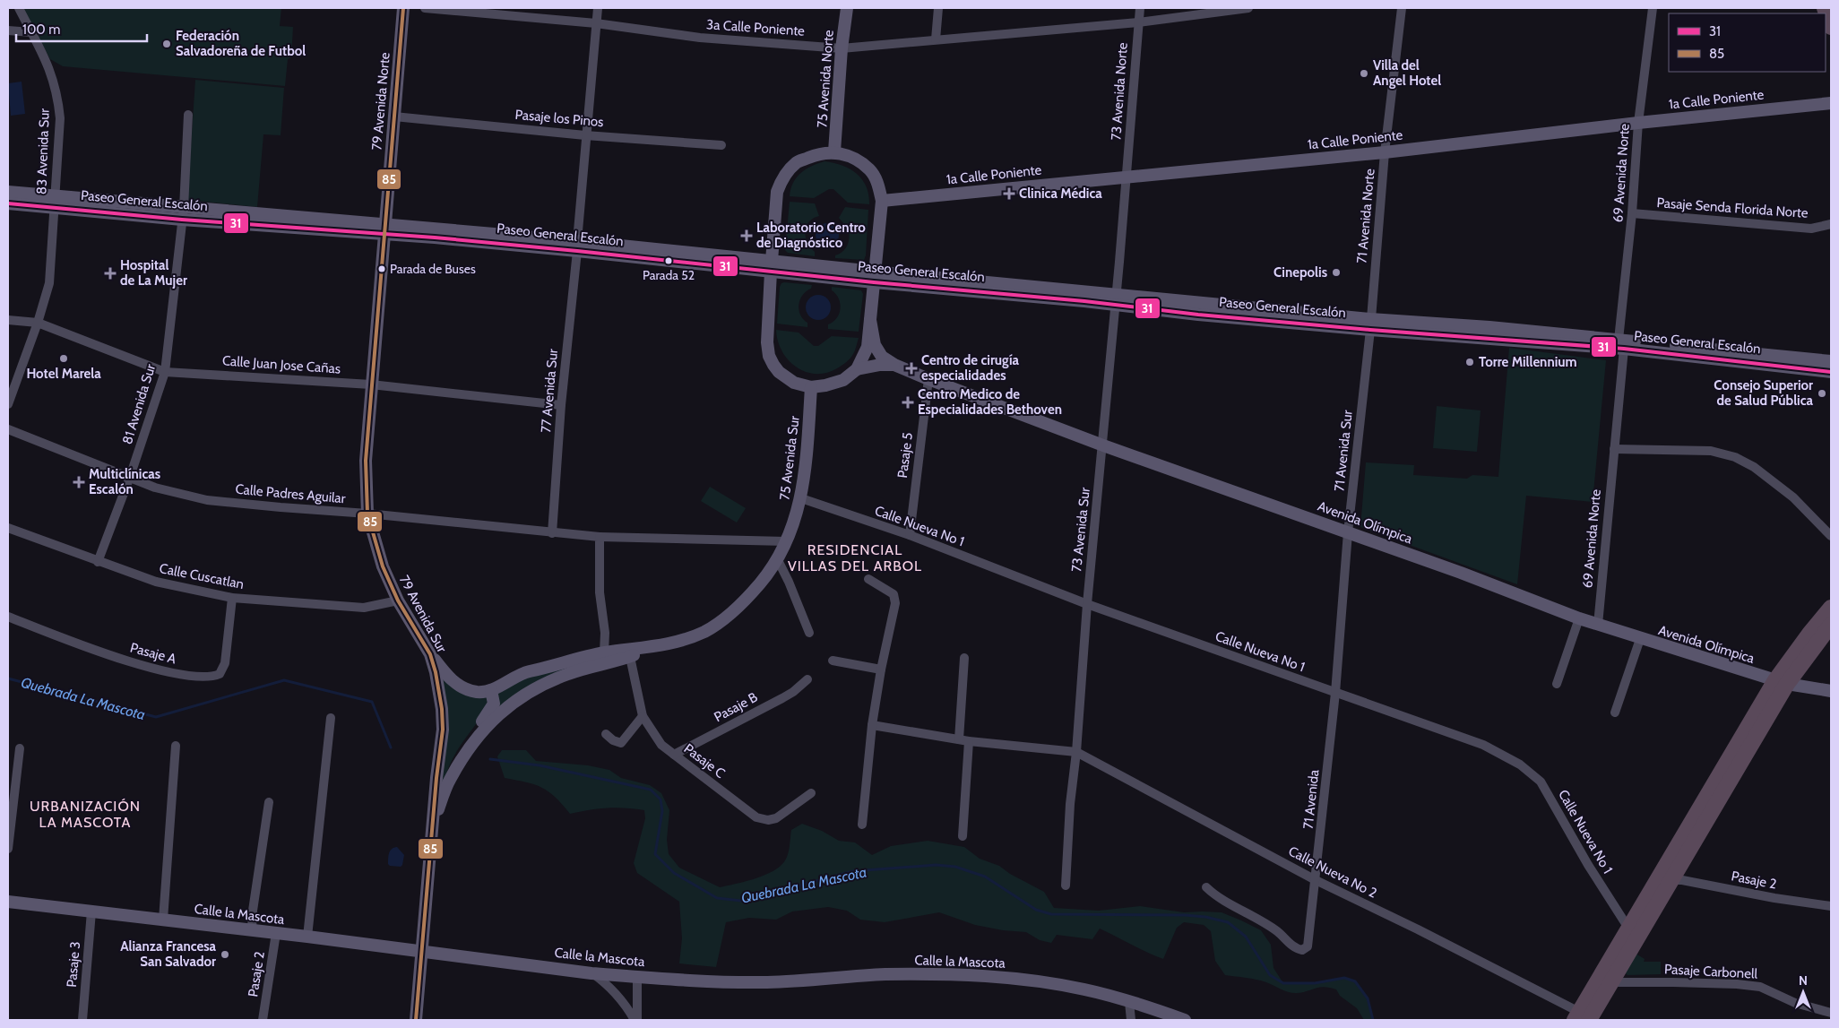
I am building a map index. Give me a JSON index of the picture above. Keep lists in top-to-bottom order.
{
  "streets": {
    "main road": [
      "75 Avenida Norte",
      "1a Calle Poniente",
      "79 Avenida Norte",
      "Paseo General Escalón",
      "75 Avenida Sur",
      "Avenida Olímpica",
      "79 Avenida Sur",
      "Calle la Mascota"
    ],
    "street": [
      "3a Calle Poniente",
      "73 Avenida Norte",
      "Pasaje los Pinos",
      "83 Avenida Sur",
      "69 Avenida Norte",
      "Pasaje Senda Florida Norte",
      "71 Avenida Norte",
      "Calle Juan Jose Cañas",
      "77 Avenida Sur",
      "81 Avenida Sur",
      "71 Avenida Sur",
      "Pasaje 5",
      "Calle Padres Aguilar",
      "Calle Nueva No 1",
      "73 Avenida Sur",
      "Calle Cuscatlan",
      "Pasaje A",
      "Pasaje B",
      "Pasaje C",
      "71 Avenida",
      "Calle Nueva No 2",
      "Pasaje 2",
      "Pasaje 3",
      "Pasaje Carbonell"
    ]
  },
  "crossings": [
    ["3a Calle Poniente", "75 Avenida Norte"],
    ["3a Calle Poniente", "73 Avenida Norte"],
    ["3a Calle Poniente", "77 Avenida Sur"],
    ["75 Avenida Norte", "1a Calle Poniente"],
    ["75 Avenida Norte", "Paseo General Escalón"],
    ["73 Avenida Norte", "1a Calle Poniente"],
    ["73 Avenida Norte", "73 Avenida Sur"],
    ["1a Calle Poniente", "69 Avenida Norte"],
    ["1a Calle Poniente", "Paseo General Escalón"],
    ["1a Calle Poniente", "71 Avenida Norte"],
    ["1a Calle Poniente", "73 Avenida Sur"],
    ["79 Avenida Norte", "Pasaje los Pinos"],
    ["79 Avenida Norte", "Paseo General Escalón"],
    ["79 Avenida Norte", "79 Avenida Sur"],
    ["Pasaje los Pinos", "77 Avenida Sur"],
    ["83 Avenida Sur", "Paseo General Escalón"],
    ["83 Avenida Sur", "Calle Juan Jose Cañas"],
    ["69 Avenida Norte", "Paseo General Escalón"],
    ["69 Avenida Norte", "Pasaje Senda Florida Norte"],
    ["69 Avenida Norte", "Avenida Olímpica"],
    ["Paseo General Escalón", "71 Avenida Norte"],
    ["Paseo General Escalón", "77 Avenida Sur"],
    ["Paseo General Escalón", "81 Avenida Sur"],
    ["Paseo General Escalón", "71 Avenida Sur"],
    ["Paseo General Escalón", "75 Avenida Sur"],
    ["Paseo General Escalón", "Avenida Olímpica"],
    ["Paseo General Escalón", "73 Avenida Sur"],
    ["Paseo General Escalón", "79 Avenida Sur"],
    ["71 Avenida Norte", "71 Avenida Sur"],
    ["Calle Juan Jose Cañas", "77 Avenida Sur"],
    ["Calle Juan Jose Cañas", "81 Avenida Sur"],
    ["Calle Juan Jose Cañas", "79 Avenida Sur"],
    ["77 Avenida Sur", "Calle Padres Aguilar"],
    ["81 Avenida Sur", "Calle Padres Aguilar"],
    ["81 Avenida Sur", "Calle Cuscatlan"],
    ["71 Avenida Sur", "Avenida Olímpica"],
    ["71 Avenida Sur", "Calle Nueva No 1"],
    ["71 Avenida Sur", "71 Avenida"],
    ["Pasaje 5", "Avenida Olímpica"],
    ["Pasaje 5", "Calle Nueva No 1"],
    ["75 Avenida Sur", "Calle Padres Aguilar"],
    ["75 Avenida Sur", "Avenida Olímpica"],
    ["75 Avenida Sur", "Calle Nueva No 1"],
    ["75 Avenida Sur", "79 Avenida Sur"],
    ["75 Avenida Sur", "Pasaje C"],
    ["Calle Padres Aguilar", "79 Avenida Sur"],
    ["Avenida Olímpica", "73 Avenida Sur"],
    ["Calle Nueva No 1", "73 Avenida Sur"],
    ["Calle Nueva No 1", "71 Avenida"],
    ["73 Avenida Sur", "Calle Nueva No 2"],
    ["Calle Cuscatlan", "79 Avenida Sur"],
    ["Calle Cuscatlan", "Pasaje A"],
    ["79 Avenida Sur", "Calle la Mascota"],
    ["Pasaje B", "Pasaje C"],
    ["71 Avenida", "Calle Nueva No 2"],
    ["Pasaje 2", "Calle la Mascota"],
    ["Calle la Mascota", "Pasaje 3"]
  ],
  "districts": ["RESIDENCIAL VILLAS DEL ARBOL", "URBANIZACIÓN LA MASCOTA"],
  "water": ["Quebrada La Mascota"],
  "places": {
    "other": [
      "Federación Salvadoreña de Futbol",
      "Villa del Angel Hotel",
      "Parada 52",
      "Parada de Buses",
      "Cinepolis",
      "Hotel Marela",
      "Torre Millennium",
      "Consejo Superior de Salud Pública",
      "Alianza Francesa San Salvador"
    ],
    "health": [
      "Clinica Médica",
      "Laboratorio Centro de Diagnóstico",
      "Hospital de La Mujer",
      "Centro de cirugía especialidades",
      "Centro Medico de Especialidades Bethoven",
      "Multiclínicas Escalón"
    ]
  },
  "lines": ["transit line 85", "transit line 31"],
  "legend": ["31", "85"],
  "scale_bar": "100 m",
  "north": "top"
}
